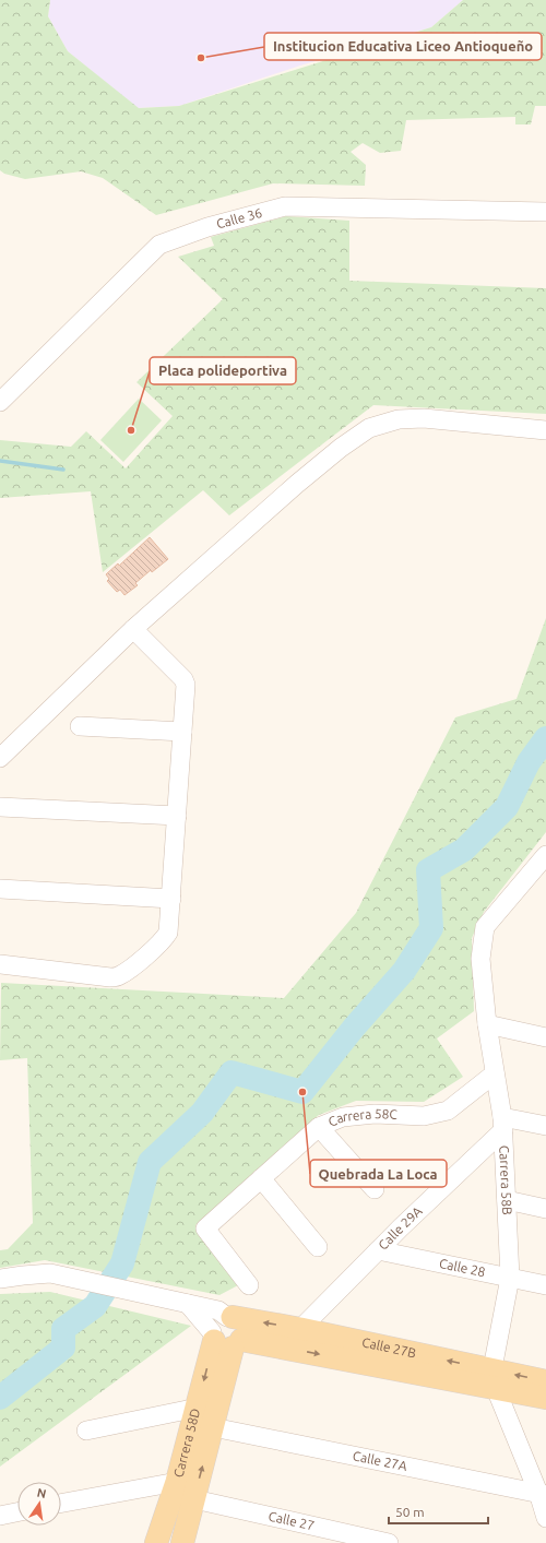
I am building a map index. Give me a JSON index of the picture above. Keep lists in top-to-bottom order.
{
  "streets": {
    "main road": ["Calle 27B", "Carrera 58D"],
    "street": [
      "Calle 36",
      "Carrera 58C",
      "Carrera 58B",
      "Calle 29A",
      "Calle 28",
      "Calle 27A",
      "Calle 27"
    ]
  },
  "crossings": [
    ["Carrera 58C", "Carrera 58B"],
    ["Carrera 58B", "Calle 29A"],
    ["Carrera 58B", "Calle 28"],
    ["Carrera 58B", "Calle 27B"],
    ["Carrera 58B", "Calle 27A"],
    ["Calle 29A", "Calle 28"],
    ["Calle 29A", "Calle 27B"],
    ["Calle 27B", "Carrera 58D"],
    ["Carrera 58D", "Calle 27A"],
    ["Carrera 58D", "Calle 27"]
  ],
  "places": ["Institucion Educativa Liceo Antioqueño", "Placa polideportiva", "Quebrada La Loca"],
  "scale_bar": "50 m",
  "north": "top"
}
